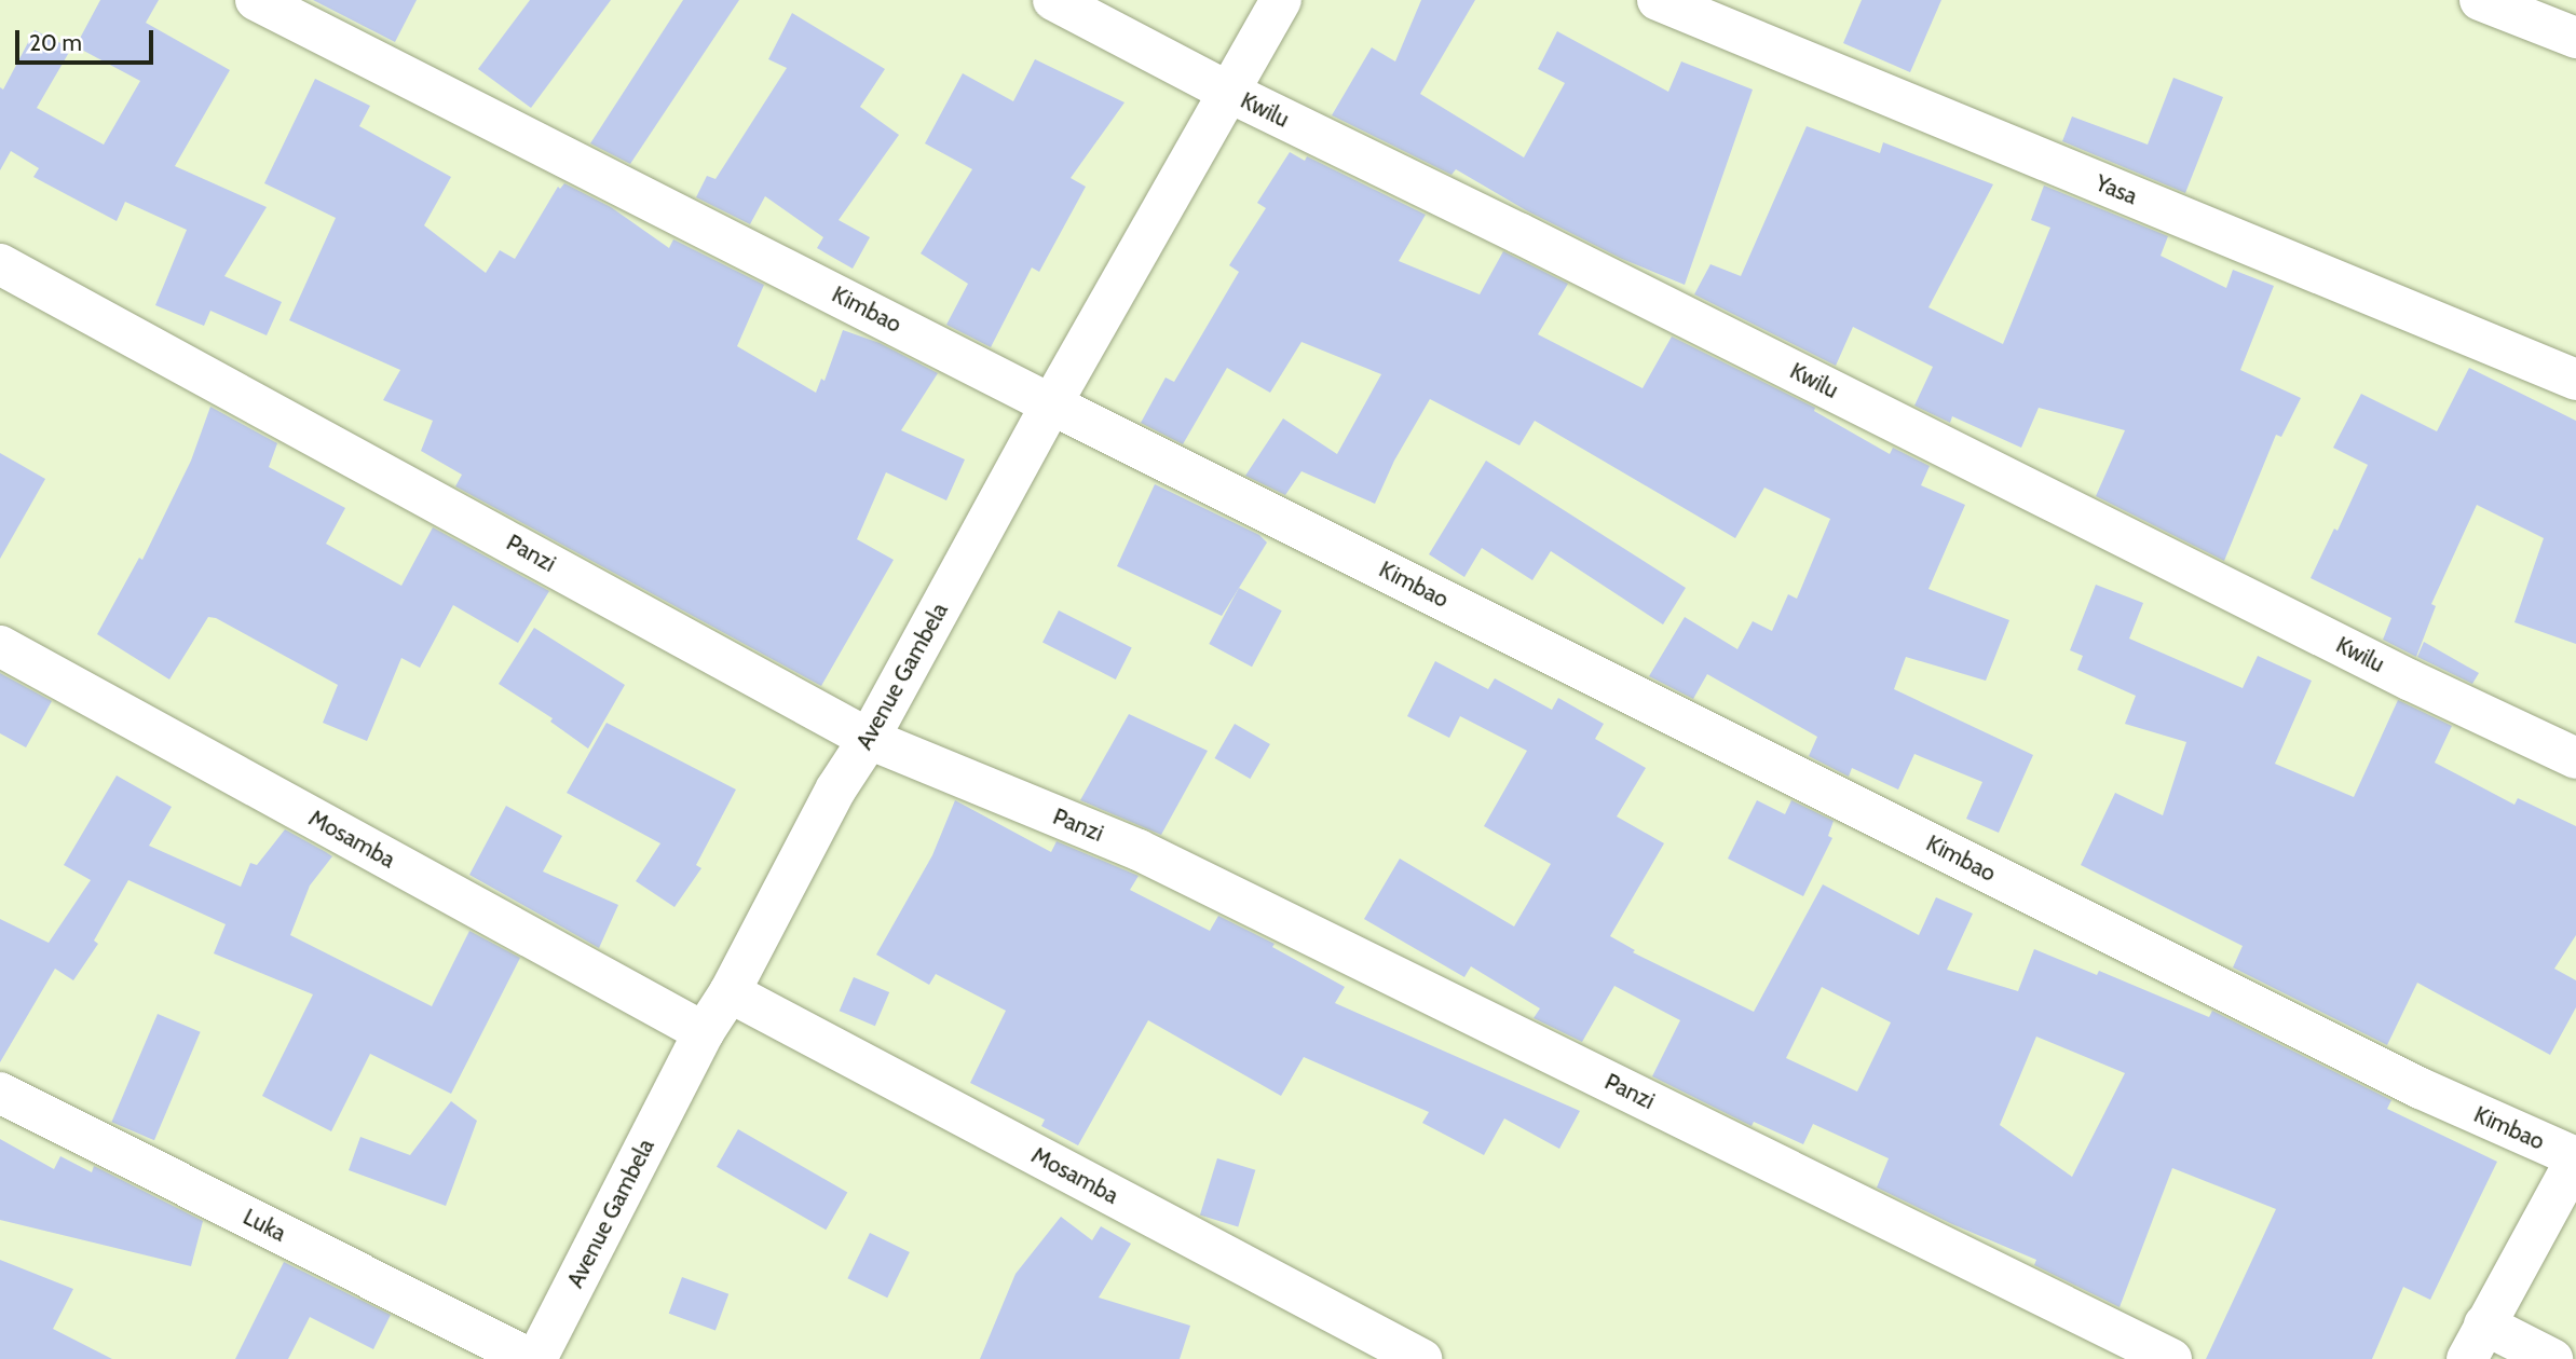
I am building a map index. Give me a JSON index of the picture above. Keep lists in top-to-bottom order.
{
  "streets": {
    "street": [
      "Kwilu",
      "Yasa",
      "Kimbao",
      "Panzi",
      "Avenue Gambela",
      "Mosamba",
      "Luka"
    ]
  },
  "crossings": [
    ["Kwilu", "Avenue Gambela"],
    ["Kimbao", "Avenue Gambela"],
    ["Panzi", "Avenue Gambela"],
    ["Avenue Gambela", "Mosamba"]
  ],
  "scale_bar": "20 m"
}
